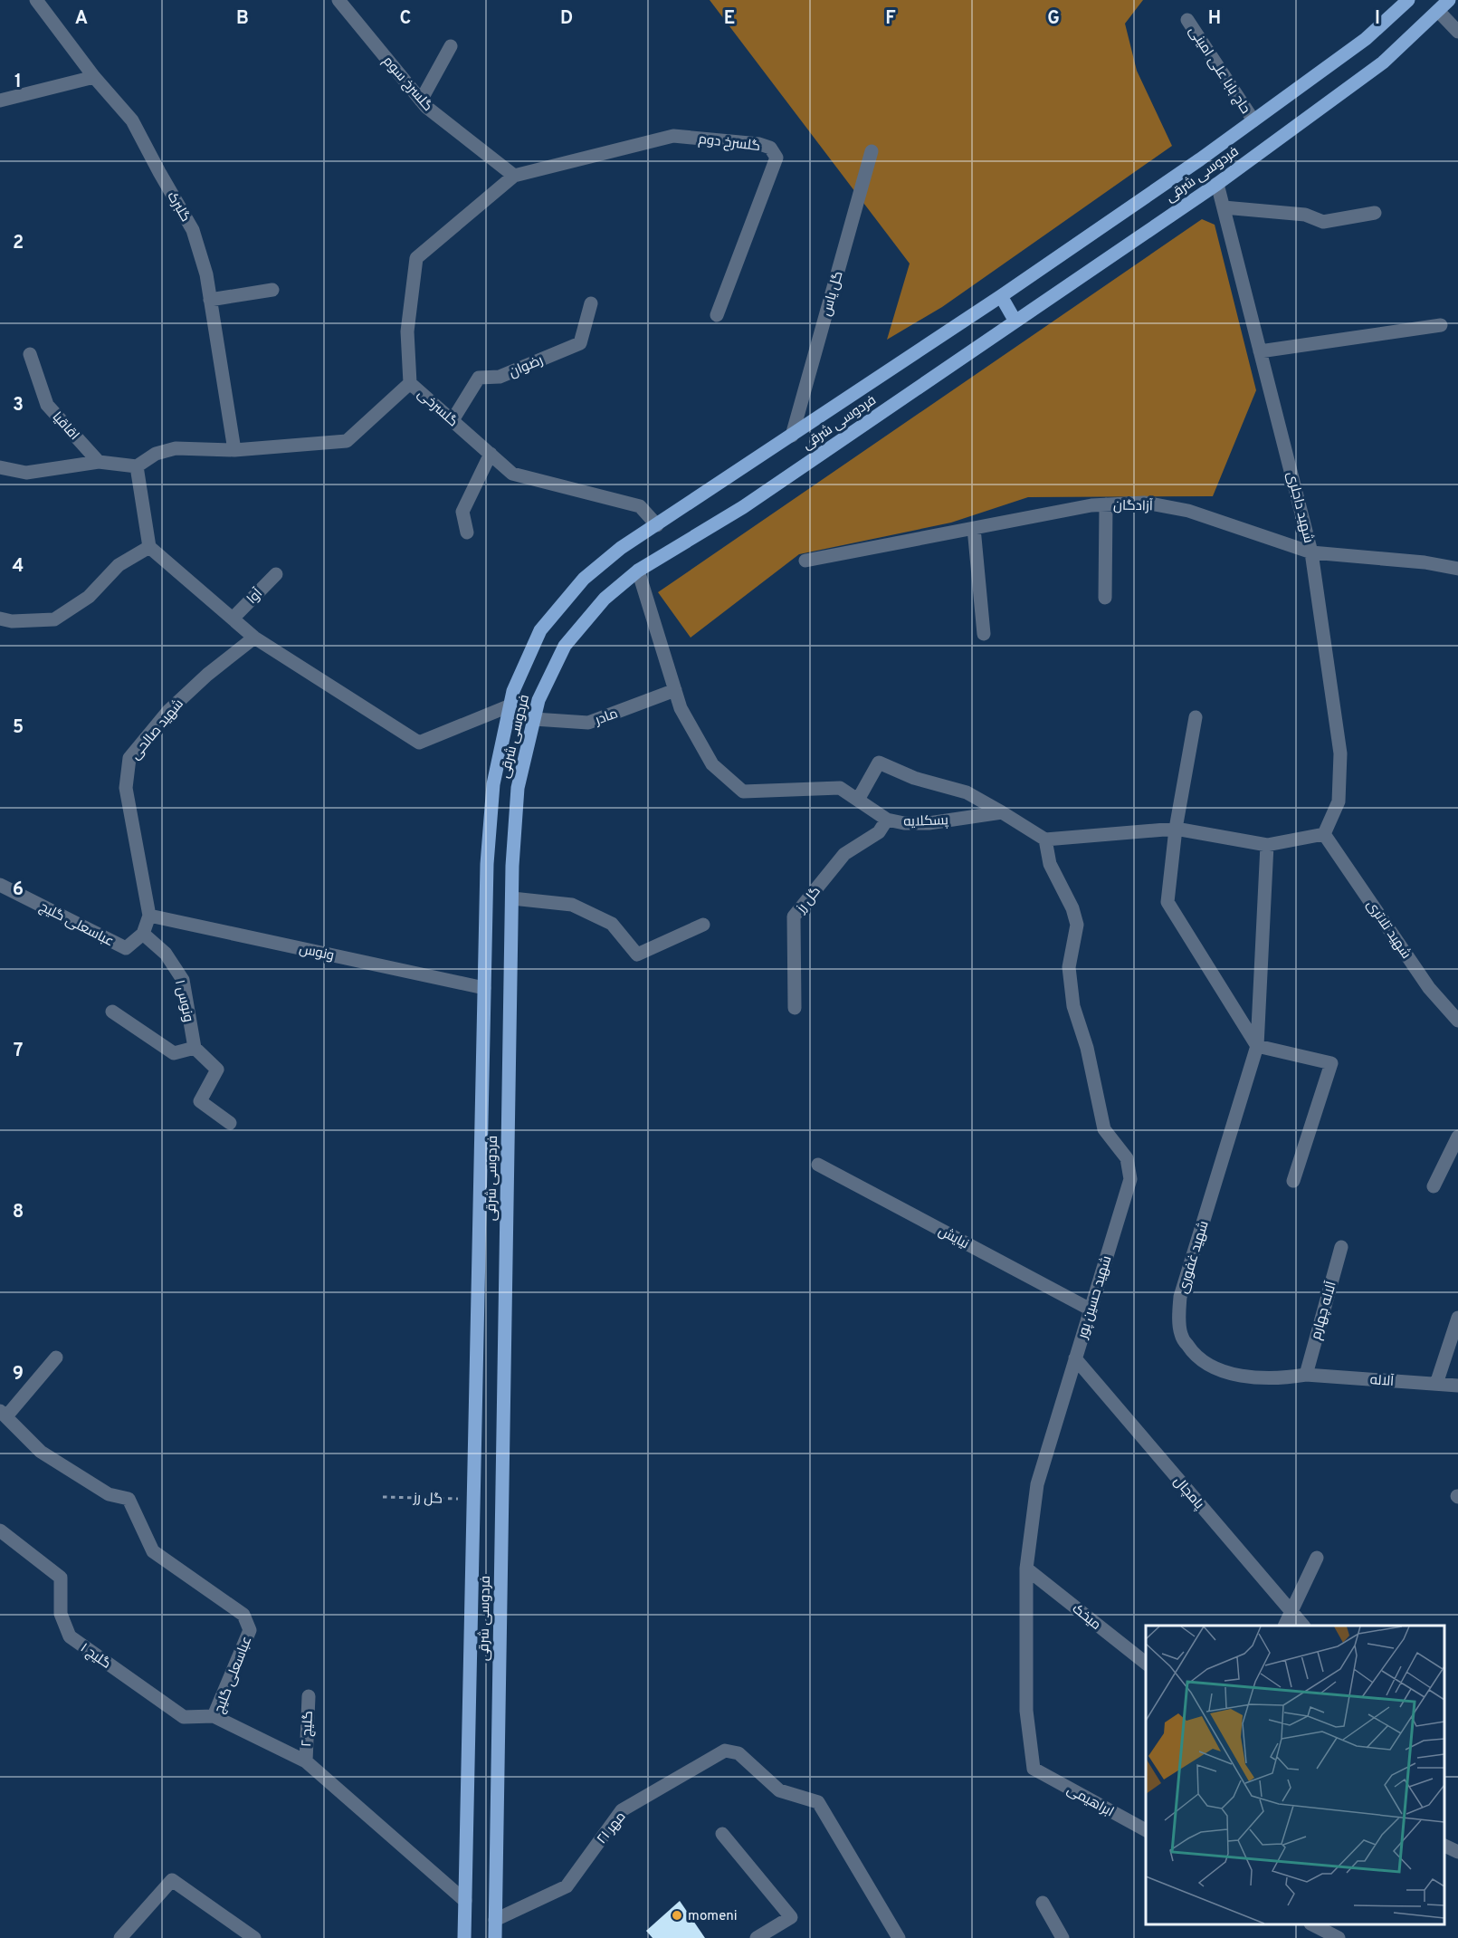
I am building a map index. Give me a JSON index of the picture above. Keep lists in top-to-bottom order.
{
  "streets": {
    "main road": ["فردوسی شرقی"],
    "street": [
      "حاج بابا علی امینی",
      "گلسرخ سوم",
      "گلسرخ دوم",
      "گلبرک",
      "گل یاس",
      "رضوان",
      "گلسرخی",
      "اقاقیا",
      "آزادگان",
      "شهید داجلری",
      "آوا",
      "مادر",
      "شهید صالحی",
      "پسکلایه",
      "گل رز",
      "عباسعلی گلیج",
      "شهید تلاتری",
      "ونوس",
      "ونوس ۱",
      "نیایش",
      "شهید غفوری",
      "شهید حسین پور",
      "آلاله چهارم",
      "آلاله",
      "پامچال",
      "میخک",
      "گلیج ۱",
      "گلیج ۲",
      "ابراهیمی",
      "مهر ۲۱"
    ]
  },
  "crossings": [
    ["حاج بابا علی امینی", "فردوسی شرقی"],
    ["گلسرخ سوم", "گلسرخ دوم"],
    ["گلسرخ سوم", "گلسرخی"],
    ["گلسرخ دوم", "گلسرخی"],
    ["فردوسی شرقی", "گل یاس"],
    ["فردوسی شرقی", "گلسرخی"],
    ["فردوسی شرقی", "شهید داجلری"],
    ["فردوسی شرقی", "مادر"],
    ["فردوسی شرقی", "پسکلایه"],
    ["فردوسی شرقی", "گل رز"],
    ["فردوسی شرقی", "عباسعلی گلیج"],
    ["فردوسی شرقی", "ونوس"],
    ["فردوسی شرقی", "مهر ۲۱"],
    ["رضوان", "گلسرخی"],
    ["آزادگان", "شهید داجلری"],
    ["شهید داجلری", "شهید تلاتری"],
    ["مادر", "پسکلایه"],
    ["شهید صالحی", "ونوس"],
    ["پسکلایه", "گل رز"],
    ["عباسعلی گلیج", "ونوس ۱"],
    ["عباسعلی گلیج", "گلیج ۱"],
    ["عباسعلی گلیج", "گلیج ۲"],
    ["نیایش", "شهید حسین پور"],
    ["شهید غفوری", "آلاله چهارم"],
    ["شهید غفوری", "آلاله"],
    ["شهید حسین پور", "پامچال"],
    ["شهید حسین پور", "میخک"],
    ["شهید حسین پور", "ابراهیمی"],
    ["آلاله چهارم", "آلاله"]
  ],
  "places": ["momeni"],
  "grid": {
    "columns": [
      "A",
      "B",
      "C",
      "D",
      "E",
      "F",
      "G",
      "H",
      "I"
    ],
    "rows": [
      "1",
      "2",
      "3",
      "4",
      "5",
      "6",
      "7",
      "8",
      "9"
    ]
  }
}
